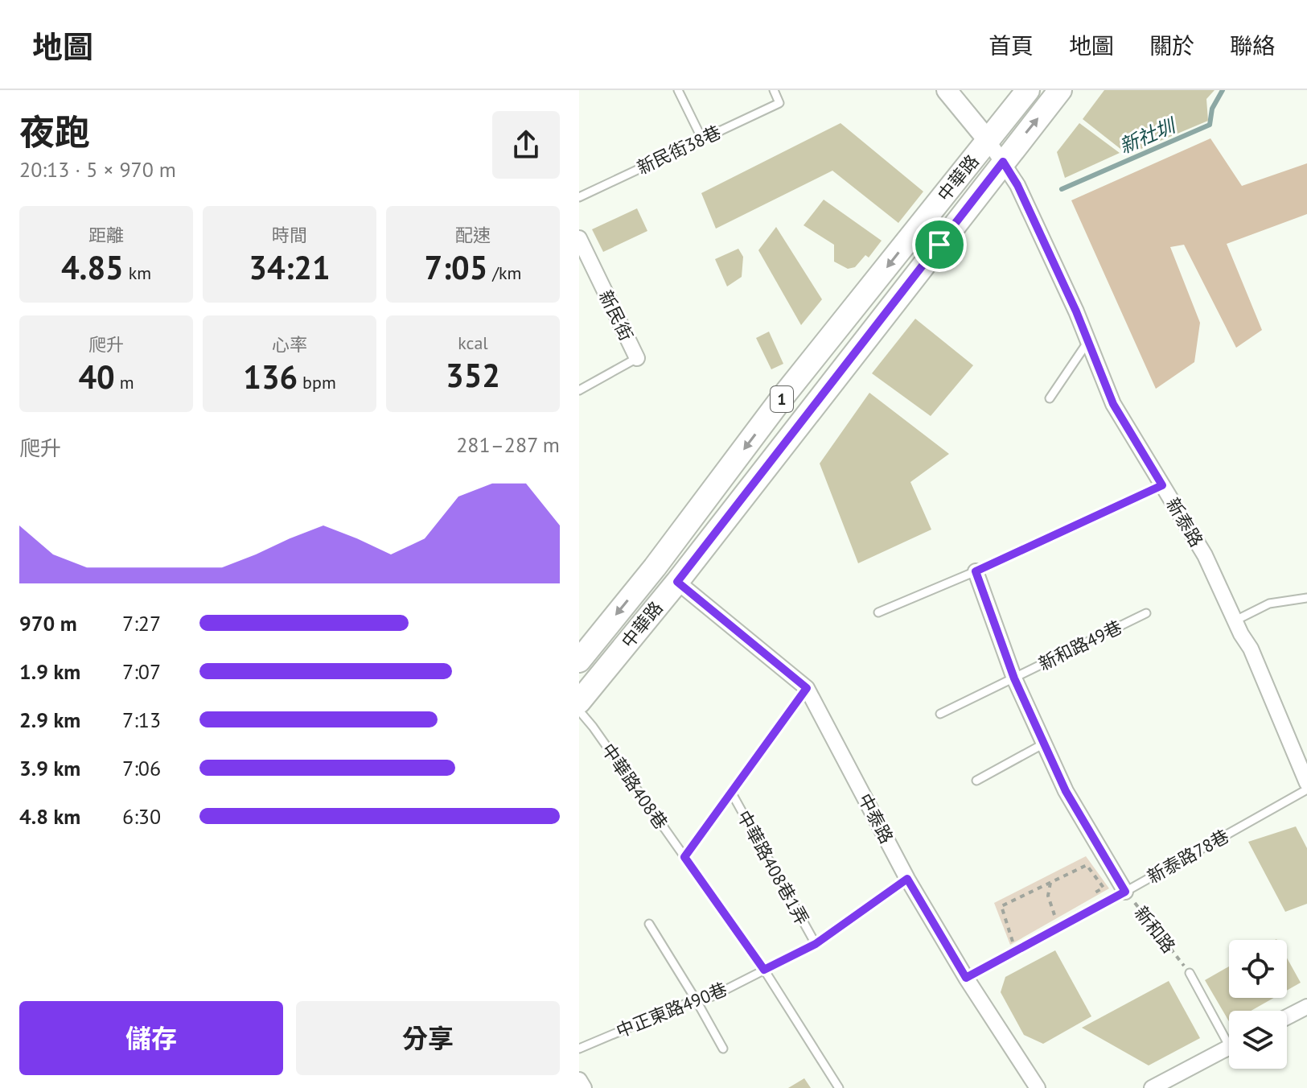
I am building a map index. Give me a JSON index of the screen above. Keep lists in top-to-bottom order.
{
  "streets": {
    "main road": ["中華路", "1"],
    "street": [
      "新民街",
      "新泰路",
      "中泰路",
      "新和路"
    ],
    "lane": [
      "新民街38巷",
      "新和路49巷",
      "中華路408巷",
      "新泰路78巷",
      "中華路408巷1弄",
      "中正東路490巷"
    ]
  },
  "crossings": [
    ["中華路", "新泰路"],
    ["中華路", "中泰路"],
    ["新和路49巷", "新和路"],
    ["中華路408巷", "中華路408巷1弄"],
    ["中華路408巷", "中正東路490巷"],
    ["中泰路", "新泰路78巷"],
    ["中泰路", "中正東路490巷"],
    ["新泰路78巷", "新和路"],
    ["中華路408巷1弄", "中正東路490巷"]
  ],
  "water": ["新社圳"],
  "page": {
    "header": "地圖",
    "nav": [
      "首頁",
      "地圖",
      "關於",
      "聯絡"
    ],
    "heading": ["夜跑", "20:13 · 5 × 970 m"],
    "stats": [
      ["距離", "4.85 km"],
      ["時間", "34:21"],
      ["配速", "7:05 /km"],
      ["爬升", "40 m"],
      ["心率", "136 bpm"],
      ["kcal", "352"]
    ],
    "chart": ["爬升", "281–287 m"],
    "list": [
      {
        "name": "970 m",
        "note": "7:27"
      },
      {
        "name": "1.9 km",
        "note": "7:07"
      },
      {
        "name": "2.9 km",
        "note": "7:13"
      },
      {
        "name": "3.9 km",
        "note": "7:06"
      },
      {
        "name": "4.8 km",
        "note": "6:30"
      }
    ],
    "buttons": ["儲存", "分享"]
  }
}
